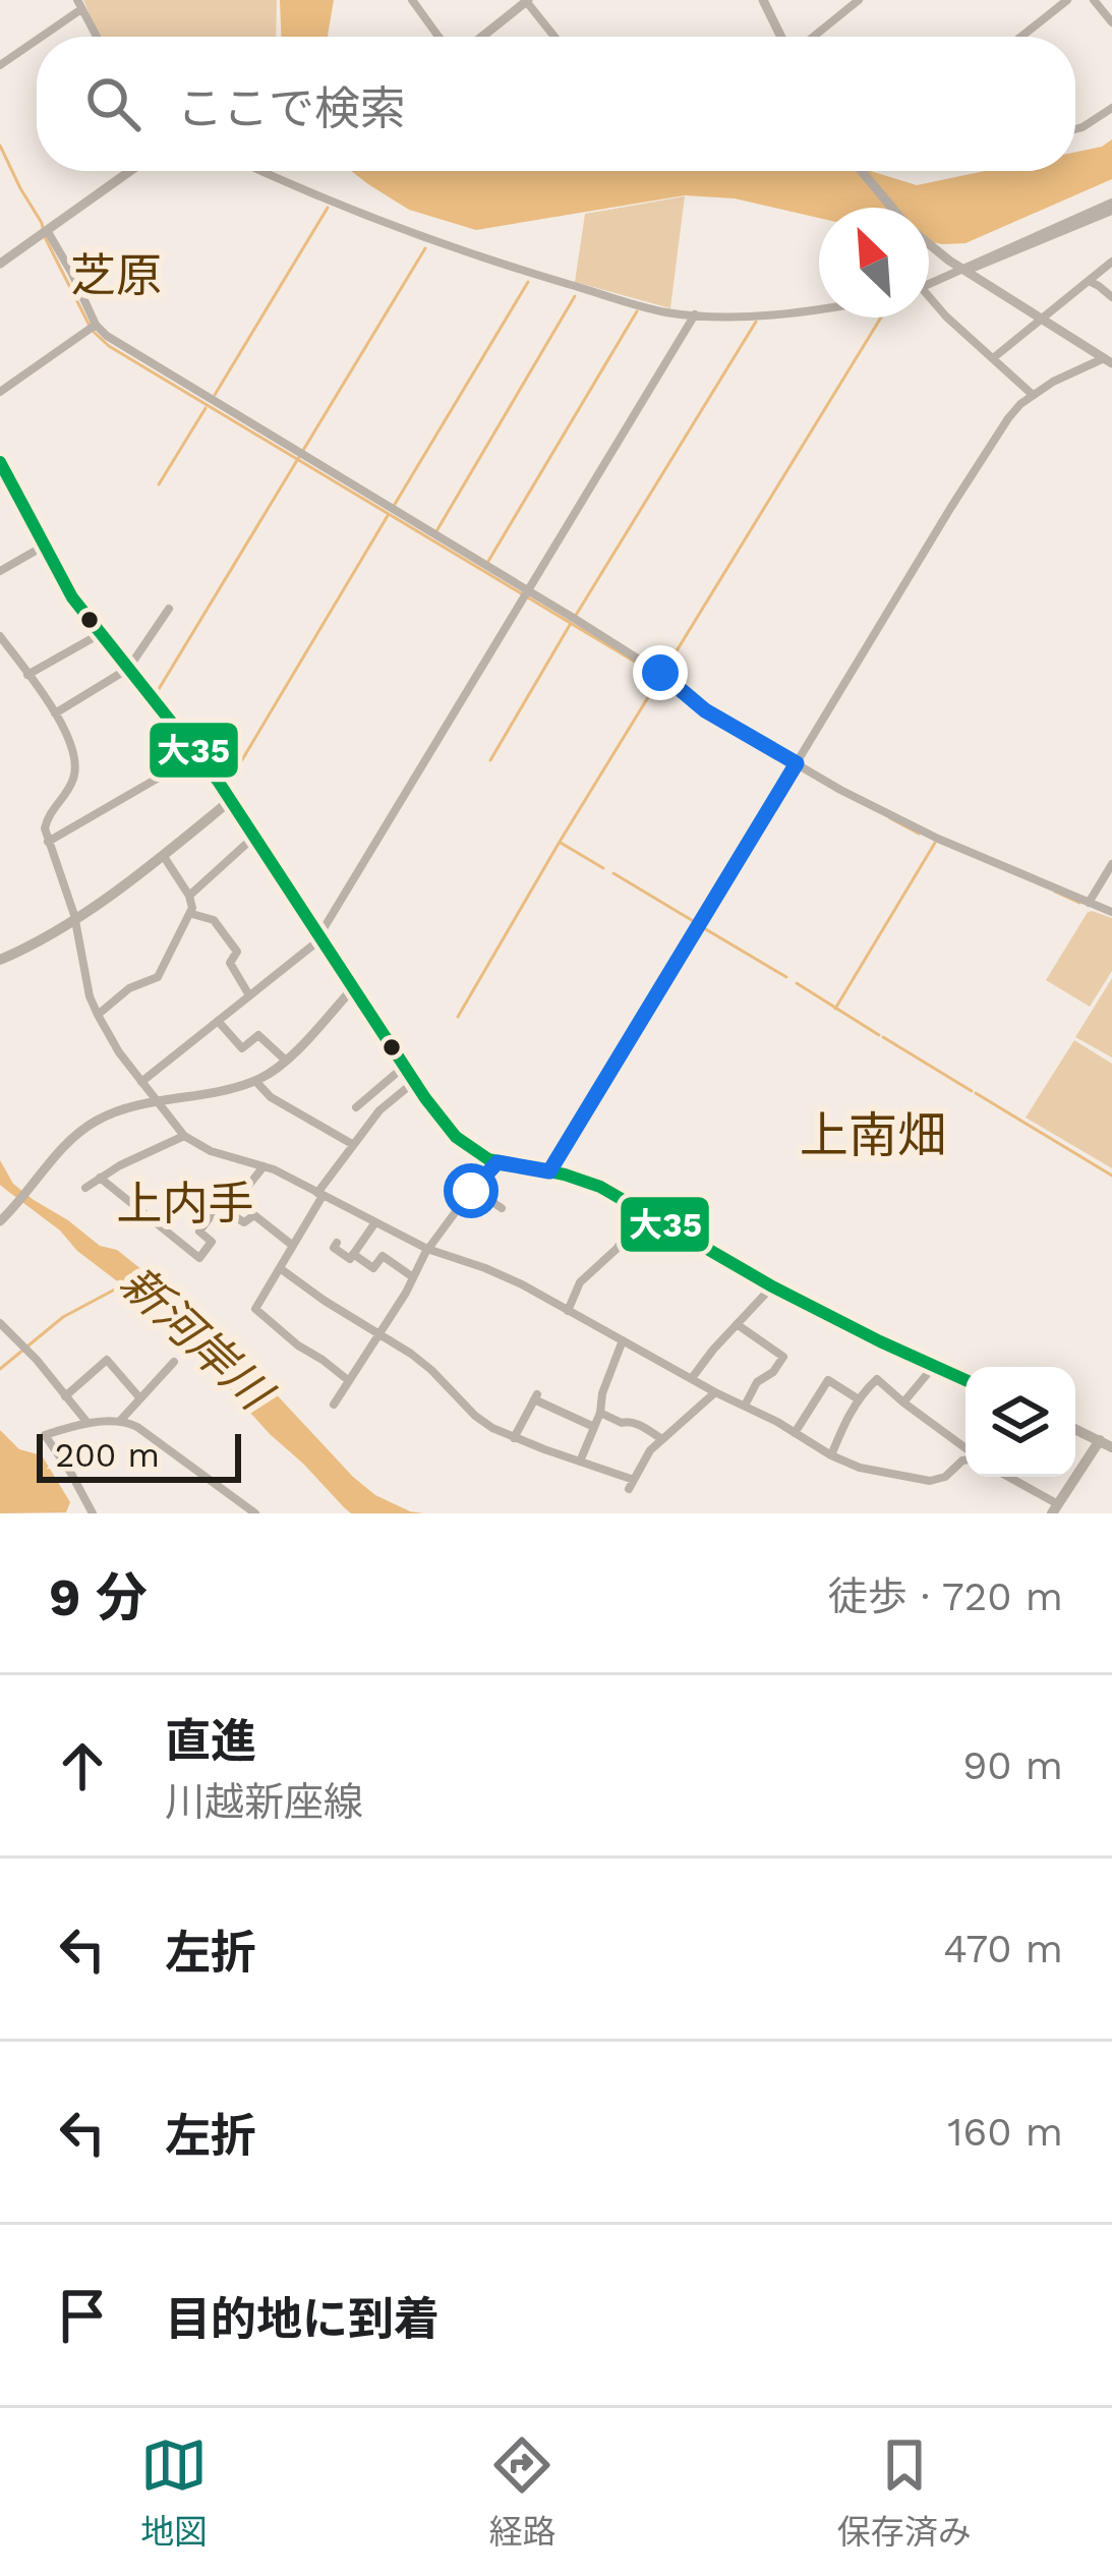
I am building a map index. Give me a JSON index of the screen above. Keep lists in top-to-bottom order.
{
  "districts": ["芝原", "上南畑", "上内手"],
  "water": ["新河岸川"],
  "lines": ["transit line 大35"],
  "scale_bar": "200 m",
  "north": "top left",
  "page": {
    "search": "ここで検索",
    "scale": "200 m",
    "heading": ["9 分", "徒歩 · 720 m"],
    "list": [
      ["直進", "川越新座線", "90 m"],
      ["左折", "470 m"],
      ["左折", "160 m"],
      "目的地に到着"
    ],
    "nav": ["地図", "経路", "保存済み"]
  }
}
